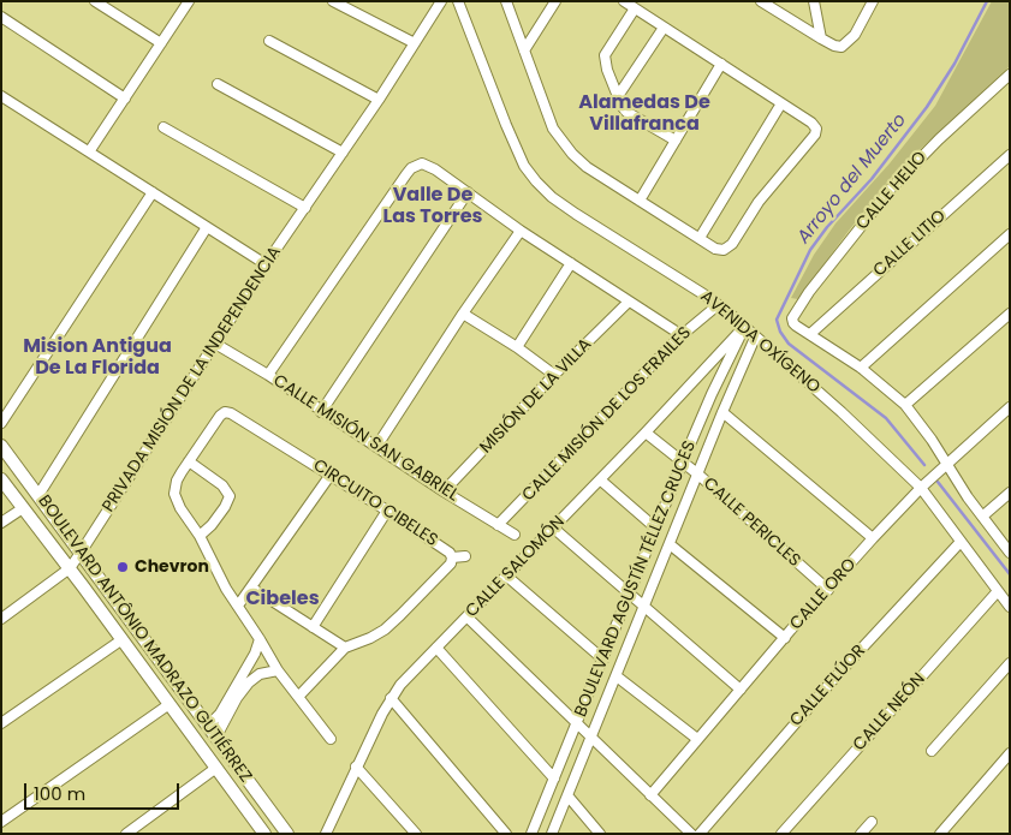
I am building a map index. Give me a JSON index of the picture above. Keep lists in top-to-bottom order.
{
  "streets": {
    "street": [
      "CALLE HELIO",
      "CALLE LITIO",
      "AVENIDA OXÍGENO",
      "PRIVADA MISIÓN DE LA INDEPENDENCIA",
      "MISIÓN DE LA VILLA",
      "CALLE MISIÓN DE LOS FRAILES",
      "CALLE MISIÓN SAN GABRIEL",
      "CIRCUITO CIBELES",
      "CALLE PERICLES",
      "CALLE SALOMÓN",
      "BOULEVARD AGUSTÍN TÉLLEZ CRUCES",
      "CALLE ORO",
      "BOULEVARD ANTÔNIO MADRAZO GUTIÉRREZ",
      "CALLE FLÚOR",
      "CALLE NEÓN"
    ]
  },
  "crossings": [
    ["CALLE HELIO", "CALLE LITIO"],
    ["AVENIDA OXÍGENO", "CALLE MISIÓN DE LOS FRAILES"],
    ["AVENIDA OXÍGENO", "CALLE SALOMÓN"],
    ["AVENIDA OXÍGENO", "BOULEVARD AGUSTÍN TÉLLEZ CRUCES"],
    ["AVENIDA OXÍGENO", "CALLE ORO"],
    ["AVENIDA OXÍGENO", "CALLE FLÚOR"],
    ["AVENIDA OXÍGENO", "CALLE NEÓN"],
    ["PRIVADA MISIÓN DE LA INDEPENDENCIA", "CALLE MISIÓN SAN GABRIEL"],
    ["PRIVADA MISIÓN DE LA INDEPENDENCIA", "BOULEVARD ANTÔNIO MADRAZO GUTIÉRREZ"],
    ["MISIÓN DE LA VILLA", "CALLE MISIÓN SAN GABRIEL"],
    ["CALLE MISIÓN DE LOS FRAILES", "CALLE MISIÓN SAN GABRIEL"],
    ["CALLE PERICLES", "CALLE SALOMÓN"],
    ["CALLE PERICLES", "BOULEVARD AGUSTÍN TÉLLEZ CRUCES"],
    ["CALLE PERICLES", "CALLE ORO"],
    ["CALLE SALOMÓN", "BOULEVARD AGUSTÍN TÉLLEZ CRUCES"]
  ],
  "districts": [
    "Alamedas De Villafranca",
    "Valle De Las Torres",
    "Mision Antigua De La Florida",
    "Cibeles"
  ],
  "water": ["Arroyo del Muerto"],
  "places": ["Chevron"],
  "scale_bar": "100 m"
}
